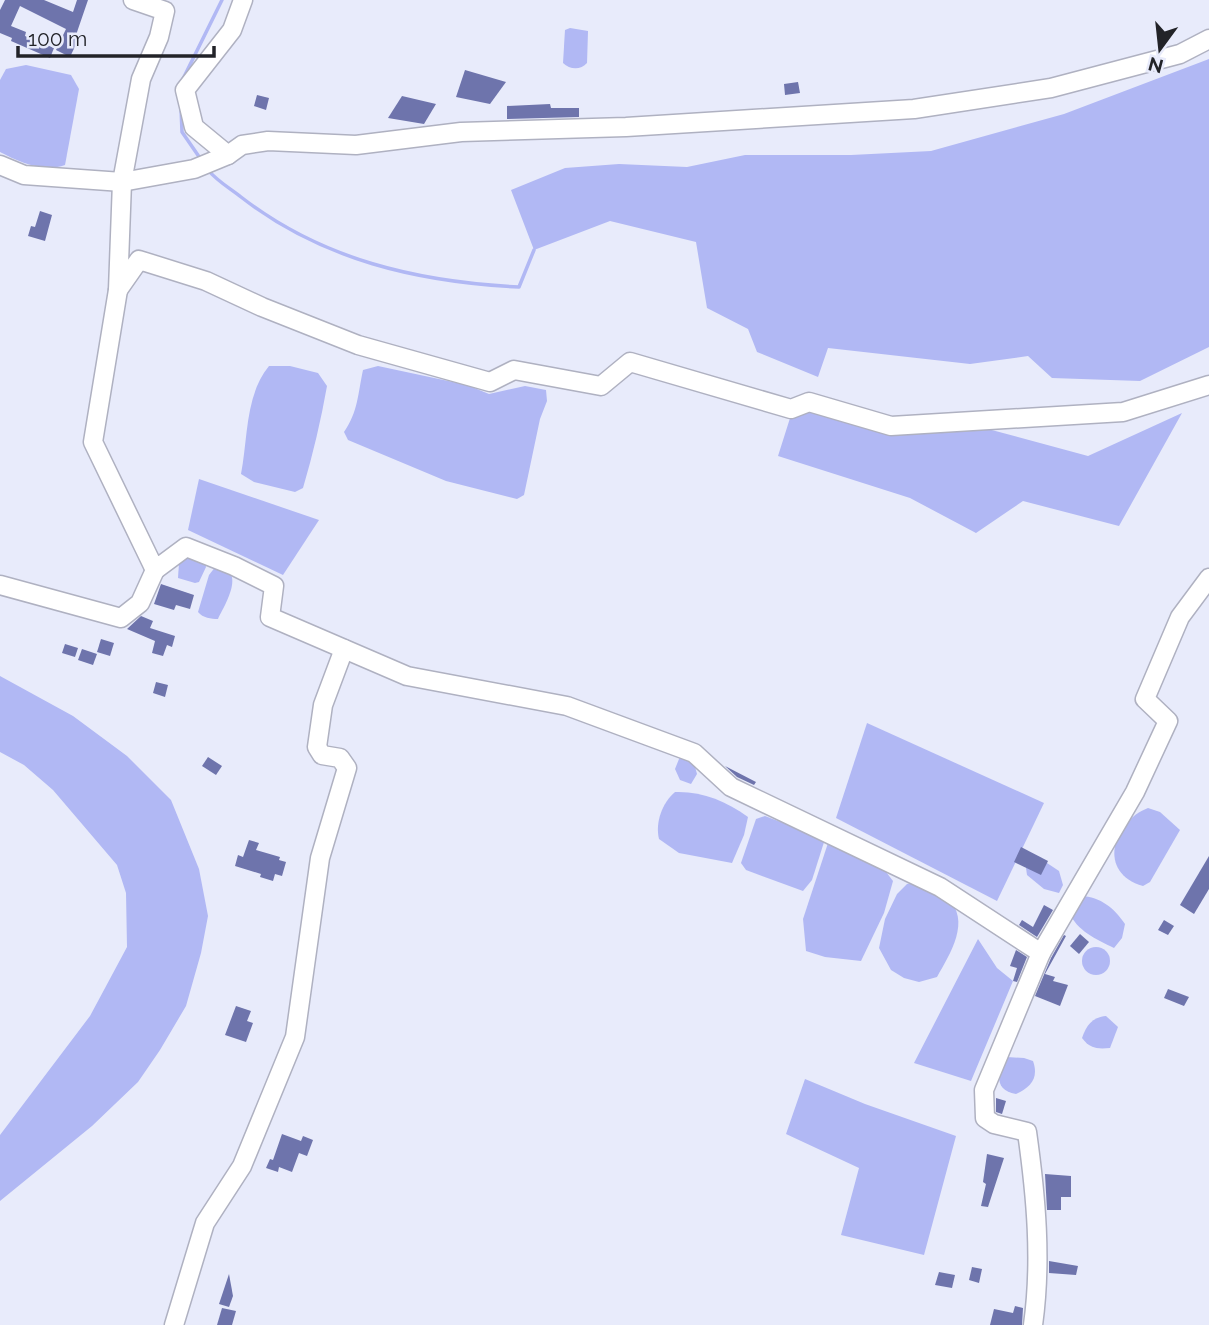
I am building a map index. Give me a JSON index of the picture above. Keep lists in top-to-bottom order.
{
  "scale_bar": "100 m",
  "north": "bottom"
}
